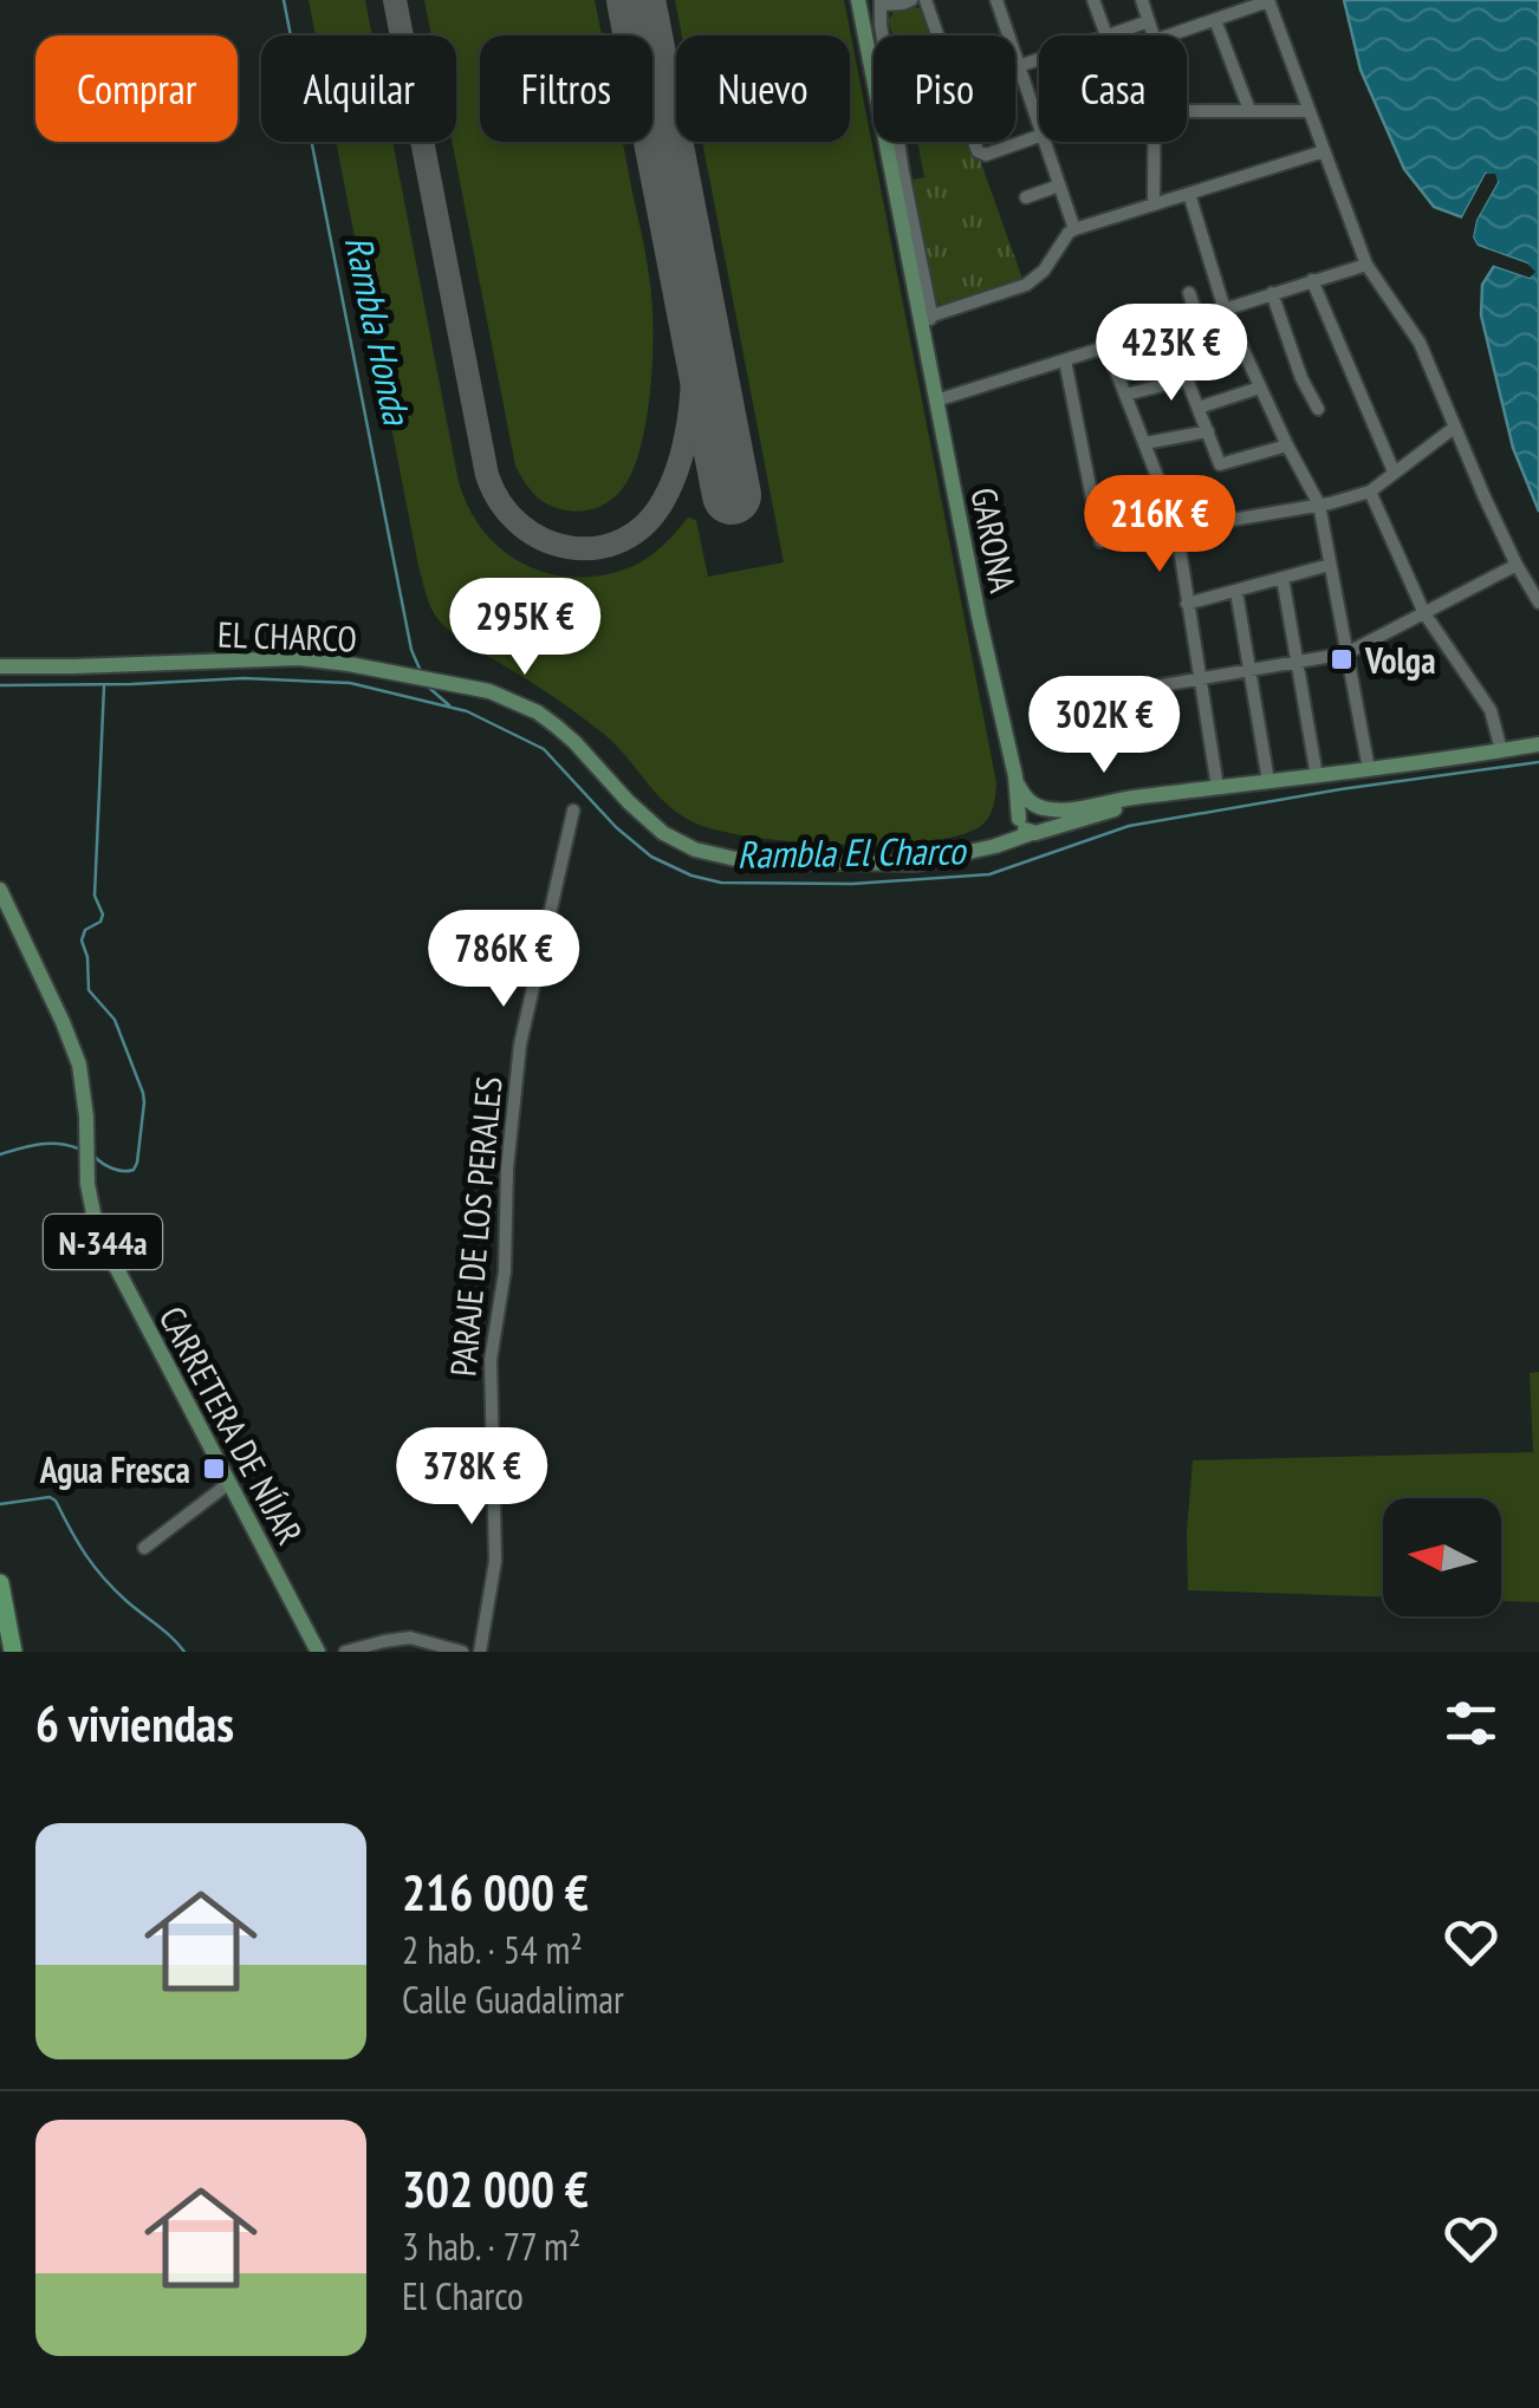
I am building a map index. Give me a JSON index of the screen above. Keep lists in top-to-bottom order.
{
  "streets": {
    "main road": [
      "GARONA",
      "EL CHARCO",
      "N-344a",
      "CARRETERA DE NÍJAR"
    ],
    "street": ["PARAJE DE LOS PERALES"]
  },
  "crossings": [
    ["GARONA", "EL CHARCO"]
  ],
  "water": ["Rambla Honda", "Rambla El Charco"],
  "places": {
    "transit": ["Volga", "Agua Fresca"]
  },
  "north": "left",
  "page": {
    "chip": [
      "Comprar",
      "Alquilar",
      "Filtros",
      "Nuevo",
      "Piso",
      "Casa"
    ],
    "price": [
      "423K €",
      "216K €",
      "295K €",
      "302K €",
      "786K €",
      "378K €"
    ],
    "heading": "6 viviendas",
    "list": [
      {
        "name": "216 000 €",
        "note": "2 hab. · 54 m² · Calle Guadalimar"
      },
      {
        "name": "302 000 €",
        "note": "3 hab. · 77 m² · El Charco"
      }
    ]
  }
}
